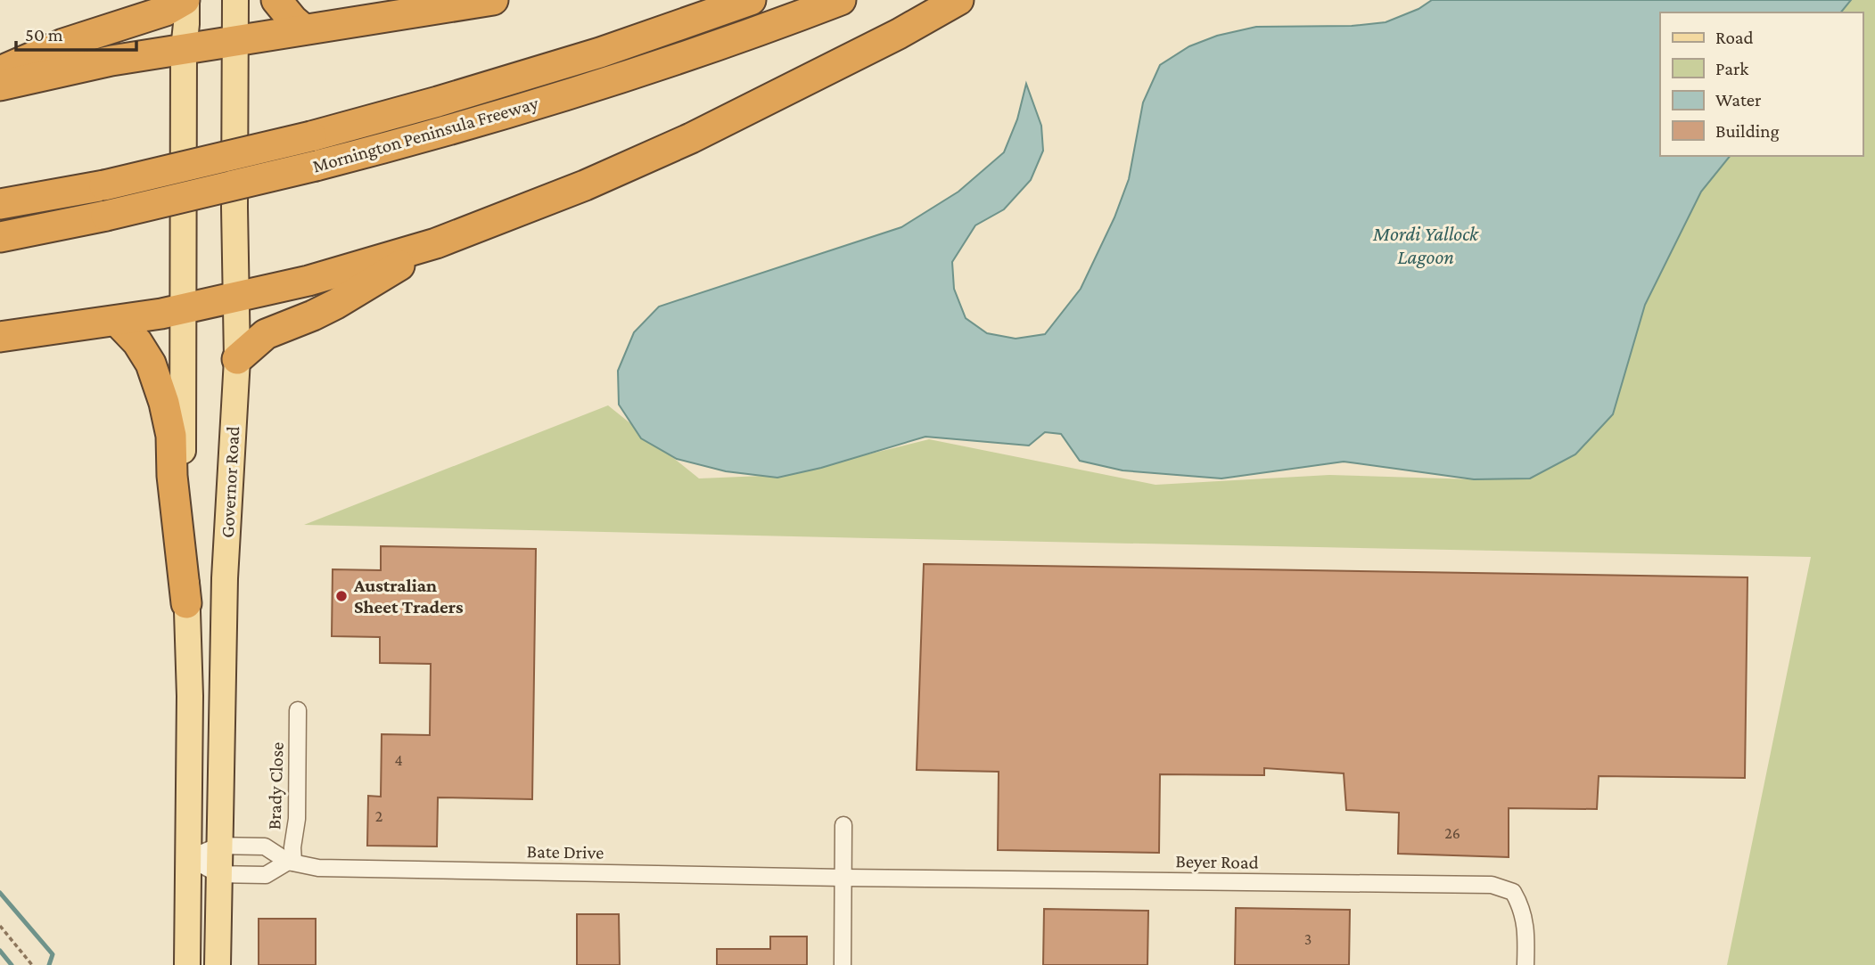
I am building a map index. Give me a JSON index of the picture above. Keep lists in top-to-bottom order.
{
  "streets": {
    "highway": ["Mornington Peninsula Freeway"],
    "main road": ["Governor Road"],
    "street": ["Brady Close", "Bate Drive", "Beyer Road"]
  },
  "crossings": [
    ["Governor Road", "Bate Drive"],
    ["Brady Close", "Bate Drive"],
    ["Bate Drive", "Beyer Road"]
  ],
  "water": ["Mordi Yallock Lagoon"],
  "places": ["Australian Sheet Traders"],
  "house_numbers": [
    "4",
    "2",
    "26",
    "3"
  ],
  "legend": [
    "Road",
    "Park",
    "Water",
    "Building"
  ],
  "scale_bar": "50 m"
}
